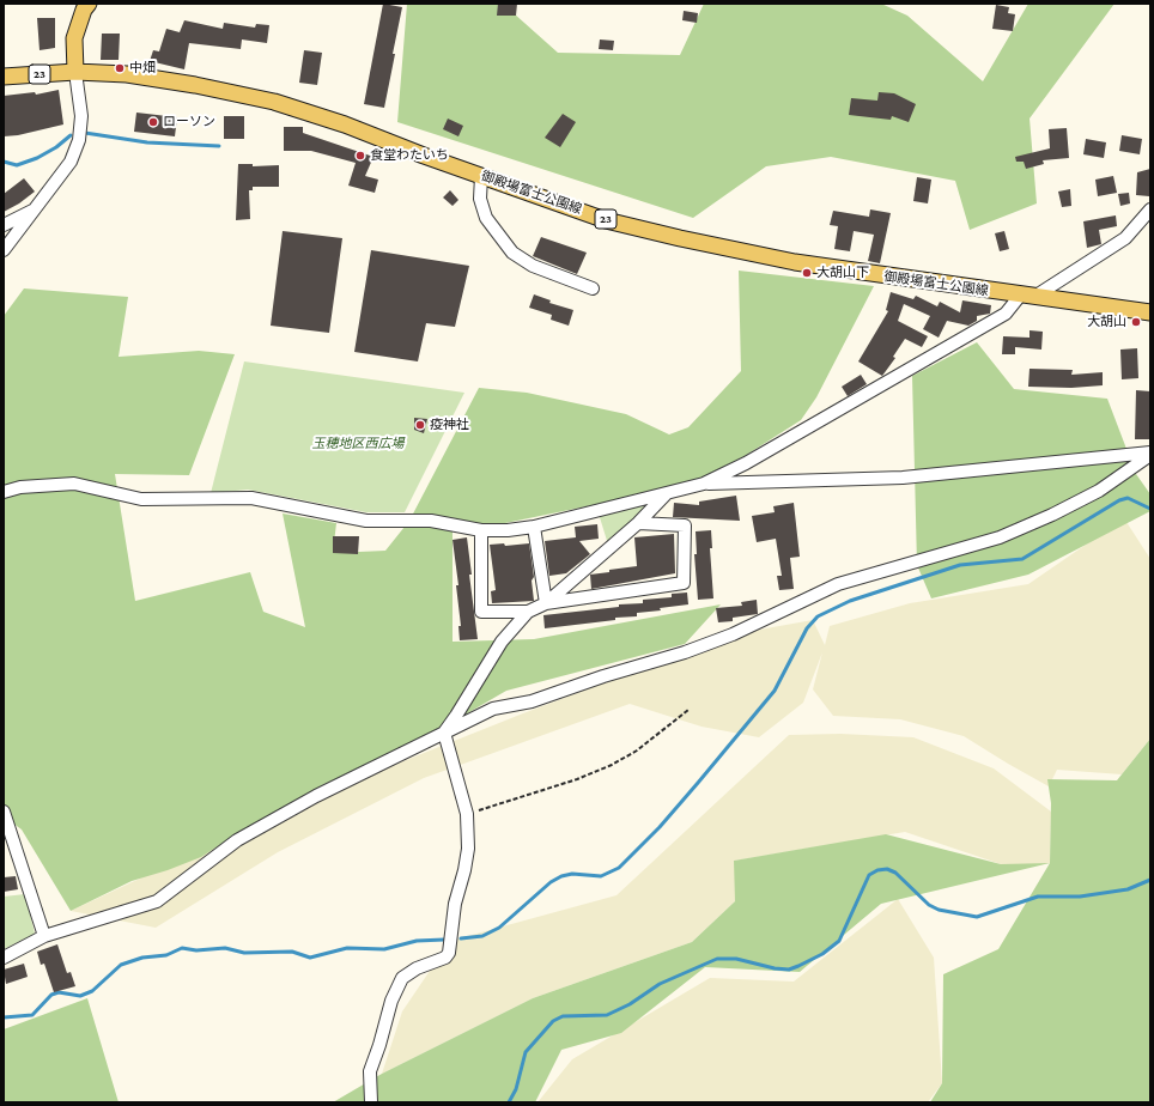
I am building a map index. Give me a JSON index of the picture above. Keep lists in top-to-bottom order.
{
  "streets": {
    "main road": ["23", "御殿場富士公園線"]
  },
  "parks": ["玉穂地区西広場"],
  "places": [
    "中畑",
    "ローソン",
    "食堂わたいち",
    "大胡山下",
    "大胡山",
    "疫神社"
  ]
}
